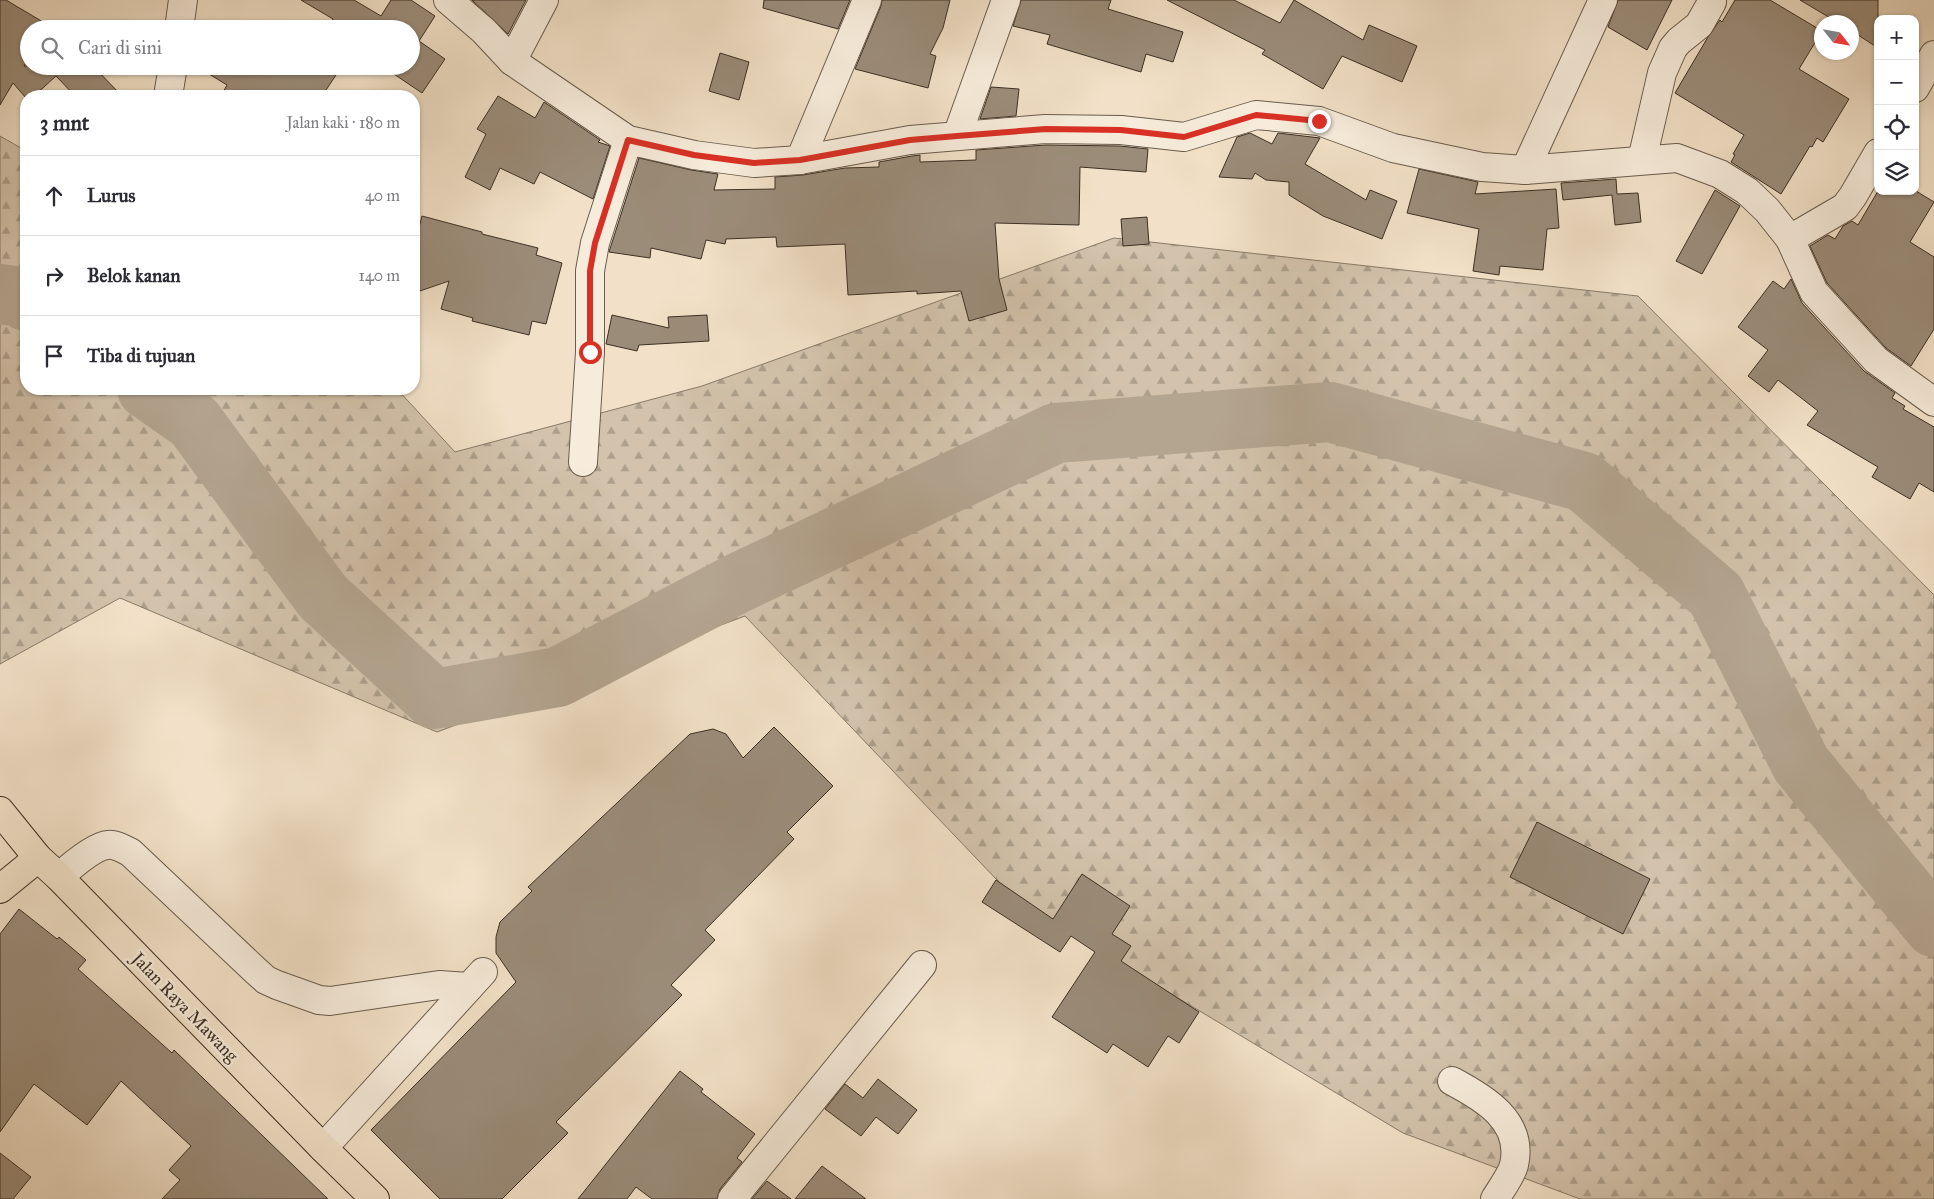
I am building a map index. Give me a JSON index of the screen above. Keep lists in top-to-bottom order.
{
  "streets": {
    "main road": ["Jalan Raya Mawang"]
  },
  "north": "bottom right",
  "page": {
    "map_buttons": ["+", "−"],
    "search": "Cari di sini",
    "heading": ["3 mnt", "Jalan kaki · 180 m"],
    "list": [
      ["Lurus", "40 m"],
      ["Belok kanan", "140 m"],
      "Tiba di tujuan"
    ]
  }
}
